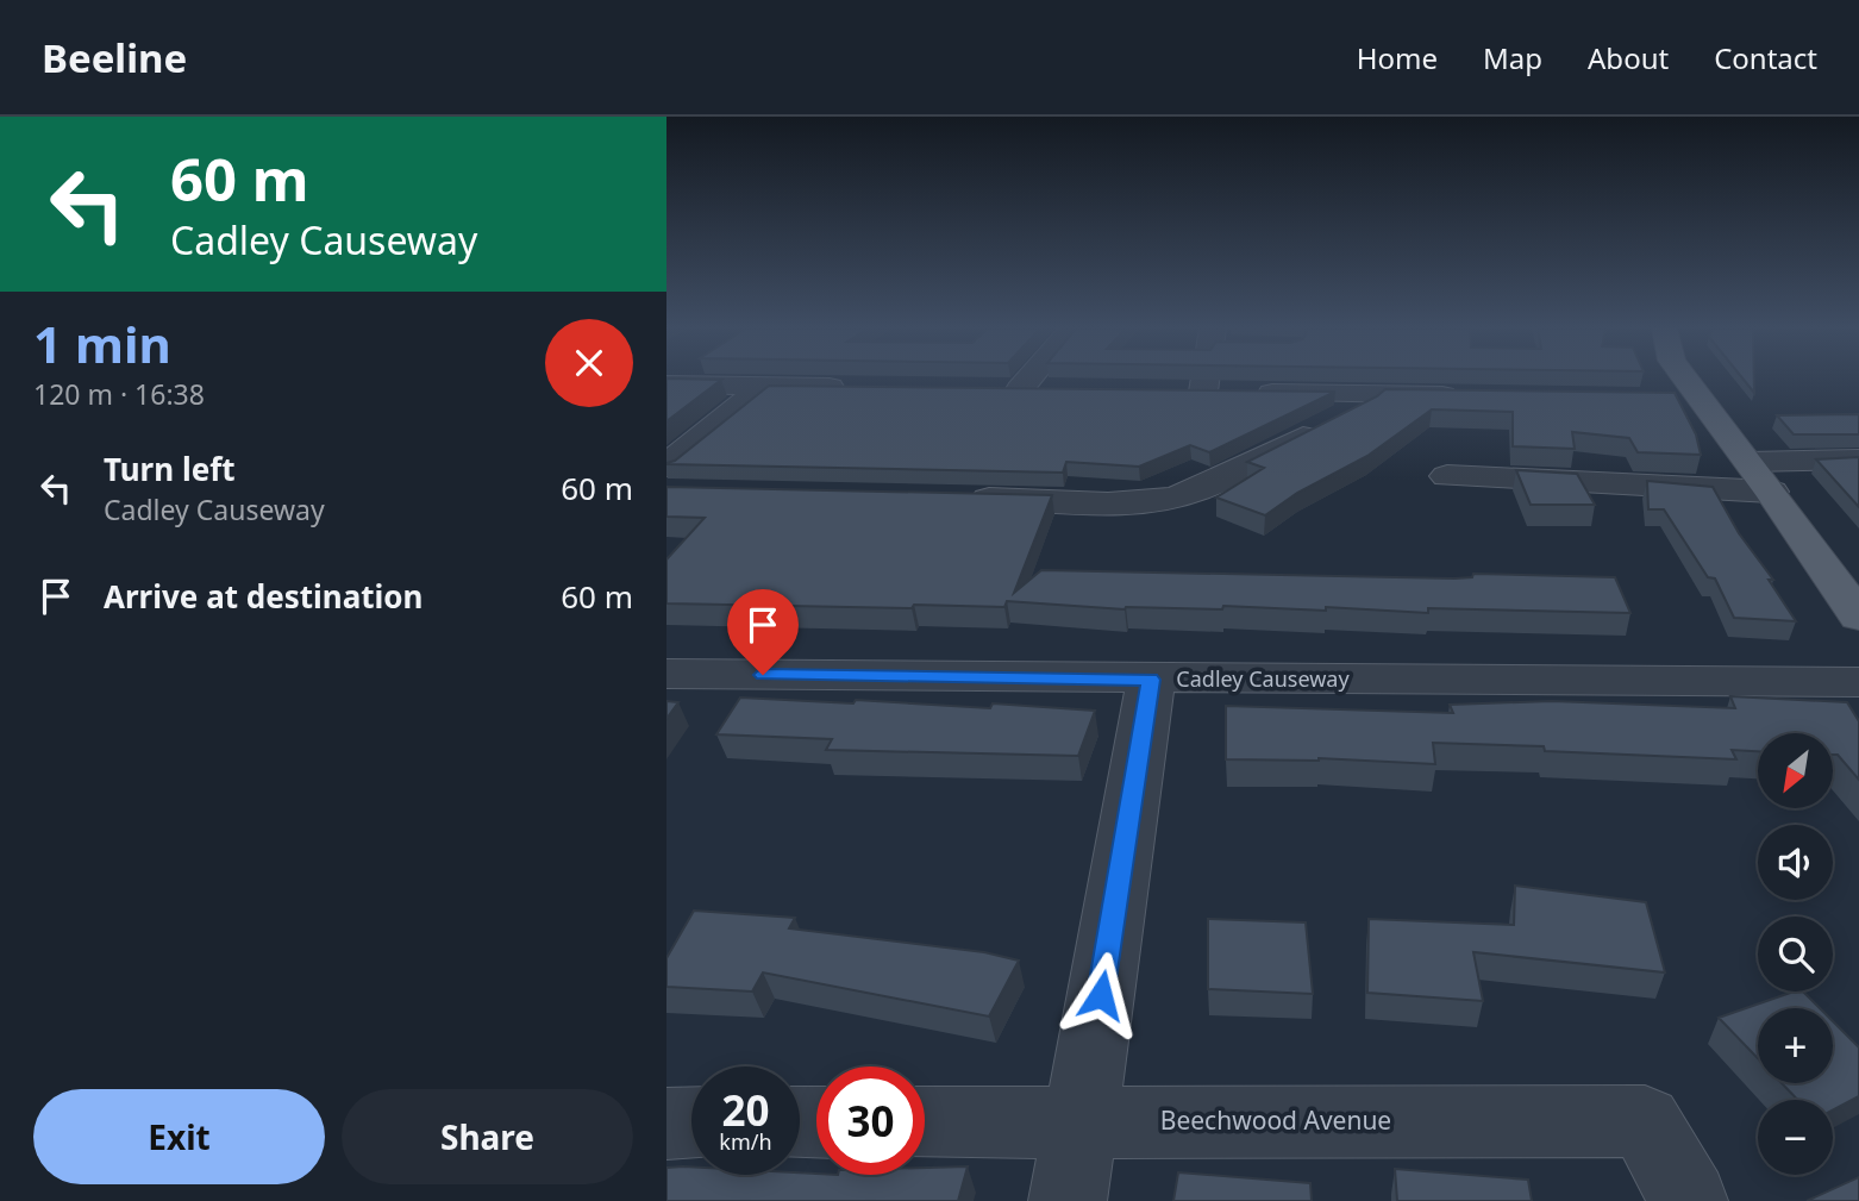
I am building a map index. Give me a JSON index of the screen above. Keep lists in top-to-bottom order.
{
  "streets": {
    "street": ["Cadley Causeway", "Beechwood Avenue"]
  },
  "north": "bottom left",
  "page": {
    "header": "Beeline",
    "nav": [
      "Home",
      "Map",
      "About",
      "Contact"
    ],
    "turn": ["60 m", "Cadley Causeway"],
    "heading": ["1 min", "120 m · 16:38"],
    "list": [
      {
        "name": "Turn left",
        "note": "Cadley Causeway",
        "value": "60 m"
      },
      {
        "name": "Arrive at destination",
        "value": "60 m"
      }
    ],
    "map_buttons": ["+", "−"],
    "speed": "20 km/h",
    "limit": "30",
    "buttons": ["Exit", "Share"]
  }
}
